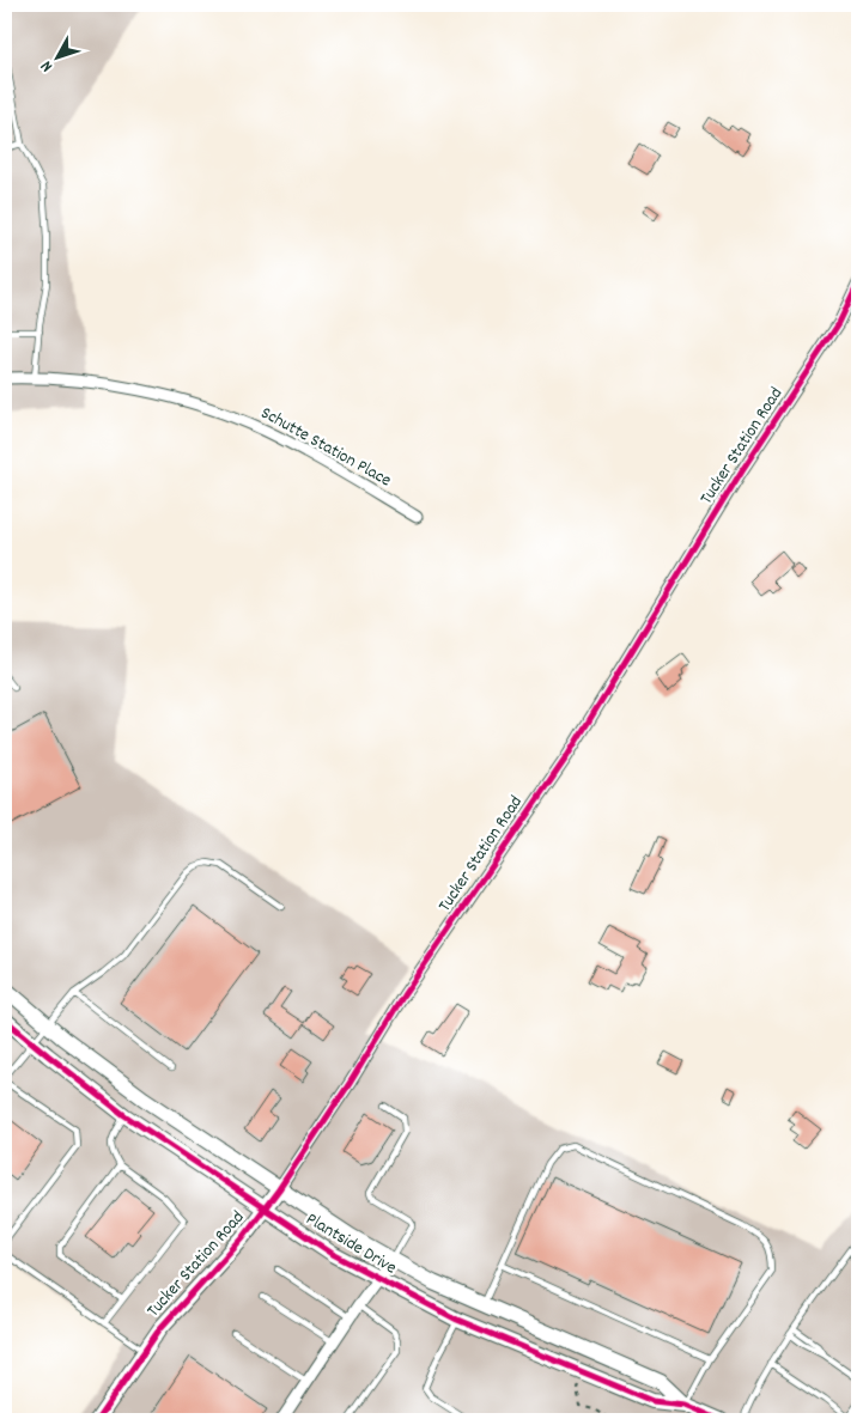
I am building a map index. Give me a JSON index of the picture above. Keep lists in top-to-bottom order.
{
  "streets": {
    "street": ["Tucker Station Road", "Schutte Station Place", "Plantside Drive"]
  },
  "crossings": [
    ["Tucker Station Road", "Plantside Drive"]
  ],
  "north": "bottom left"
}
